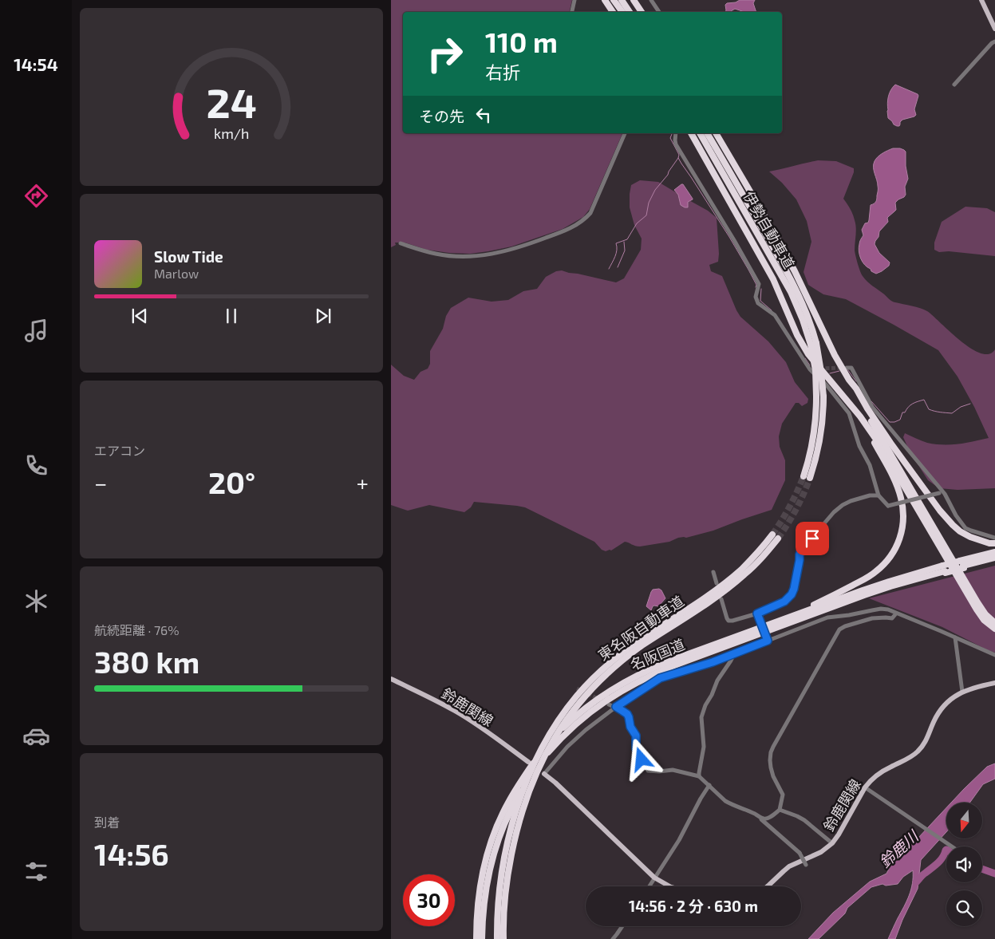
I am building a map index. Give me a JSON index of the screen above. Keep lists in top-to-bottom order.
{
  "streets": {
    "highway": ["伊勢自動車道", "東名阪自動車道", "名阪国道"],
    "main road": ["鈴鹿関線"]
  },
  "water": ["鈴鹿川"],
  "north": "bottom",
  "page": {
    "tabs": "14:54",
    "turn": ["110 m", "右折"],
    "then": "その先",
    "song": ["Slow Tide", "Marlow"],
    "tile": [
      "エアコン",
      ["航続距離 · 76%", "380 km"],
      ["到着", "14:56"]
    ],
    "heat": ["−", "20°", "+"],
    "limit": "30",
    "trip": "14:56 · 2 分 · 630 m",
    "gauge": ["24", "km/h"]
  }
}
